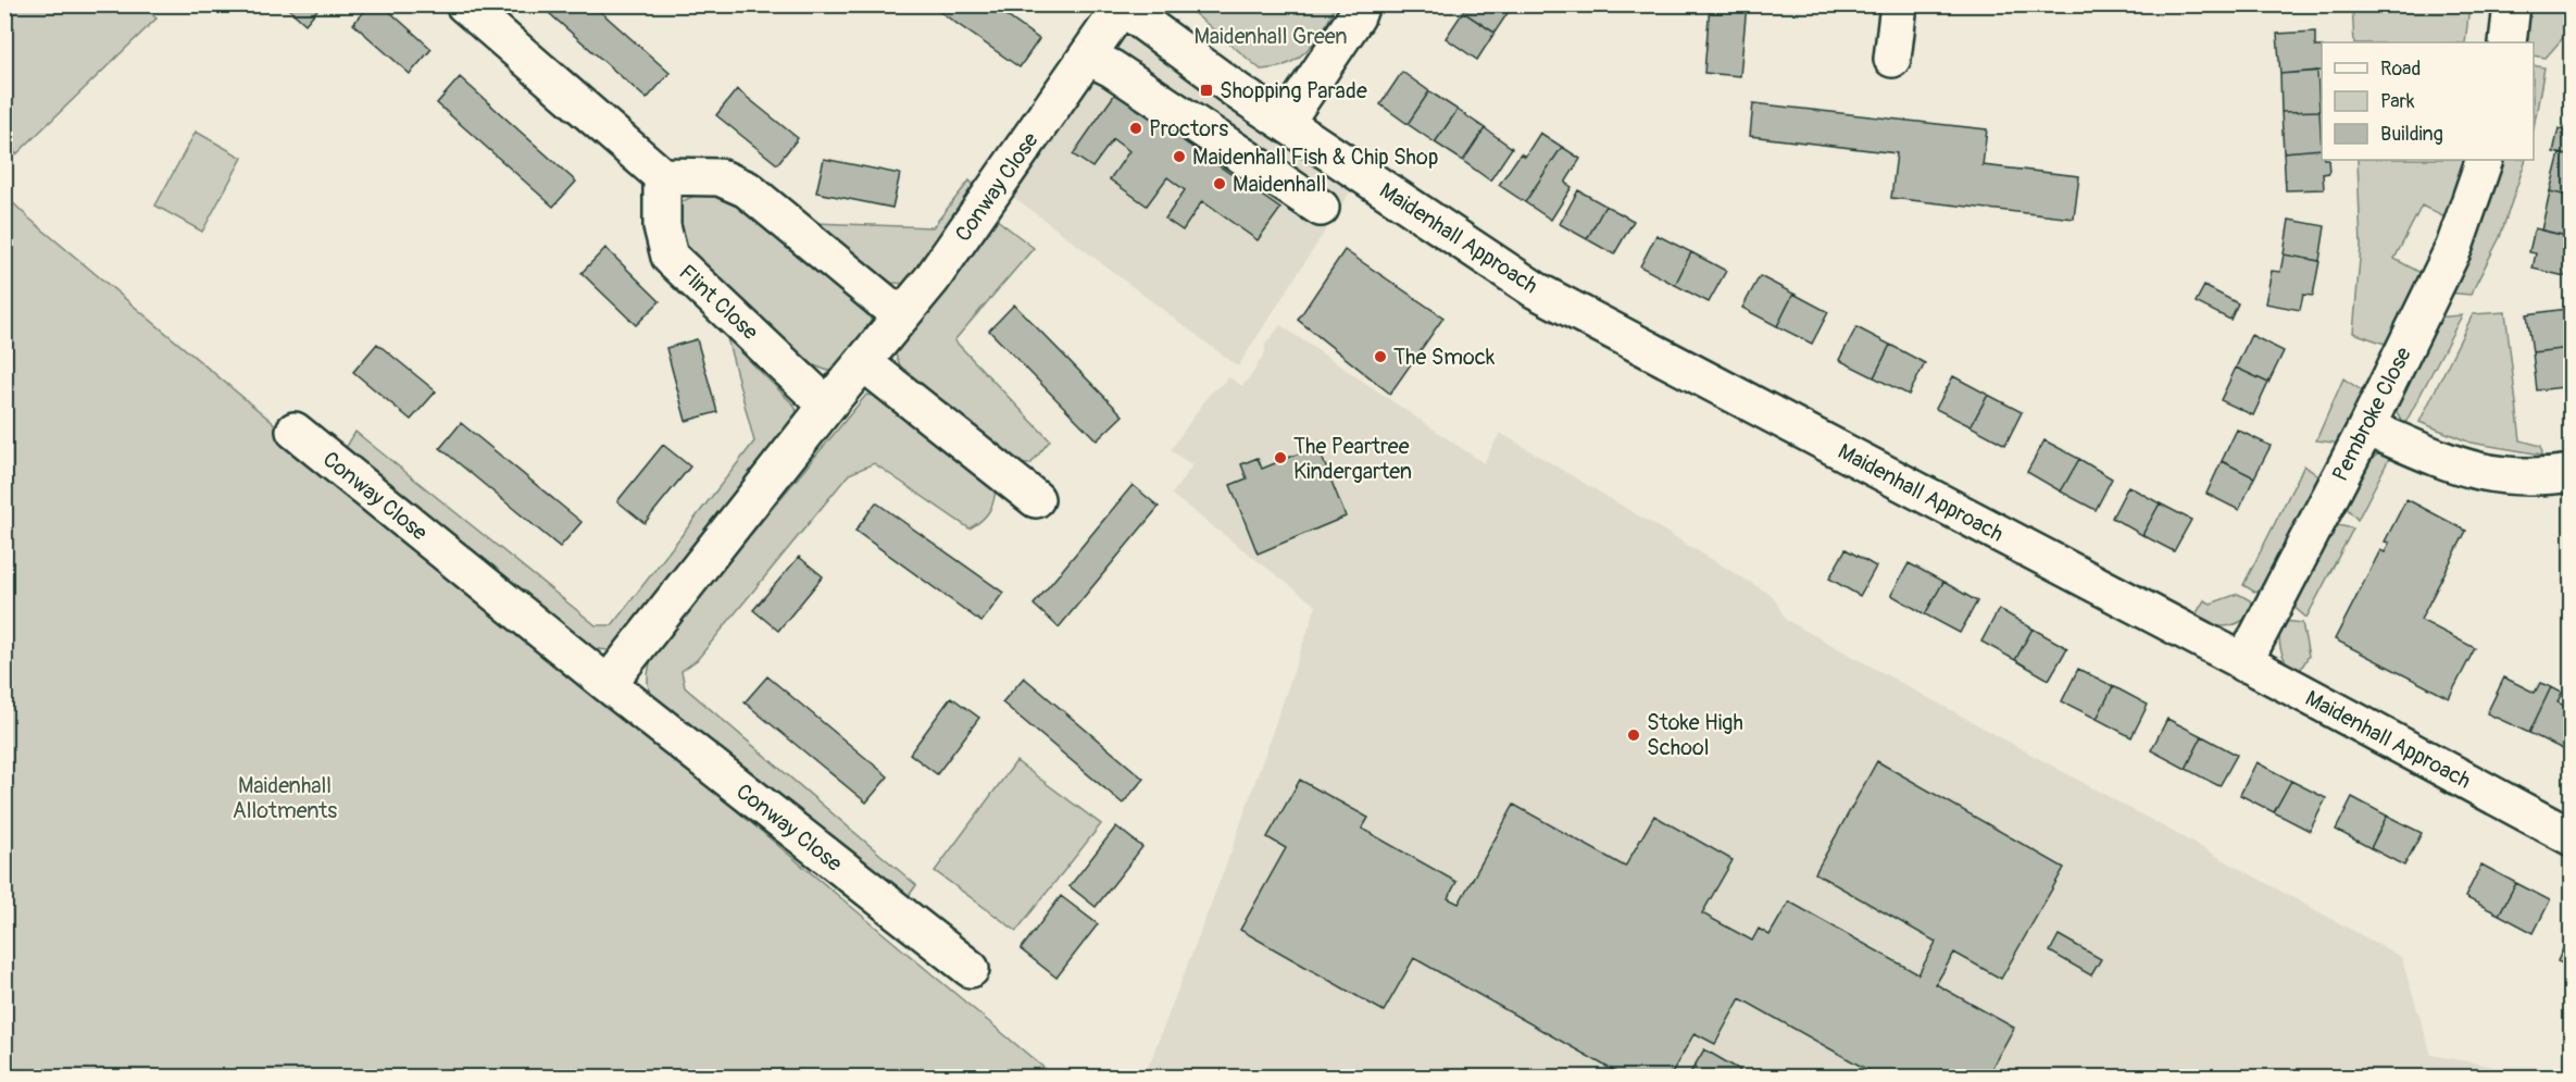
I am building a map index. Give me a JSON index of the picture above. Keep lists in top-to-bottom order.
{
  "streets": {
    "street": [
      "Conway Close",
      "Maidenhall Approach",
      "Flint Close",
      "Pembroke Close"
    ]
  },
  "crossings": [
    ["Conway Close", "Flint Close"],
    ["Maidenhall Approach", "Pembroke Close"]
  ],
  "parks": ["Maidenhall Green", "Maidenhall Allotments"],
  "places": {
    "transit": ["Shopping Parade"],
    "other": [
      "Proctors",
      "Maidenhall Fish & Chip Shop",
      "Maidenhall",
      "The Smock",
      "The Peartree Kindergarten",
      "Stoke High School"
    ]
  },
  "legend": ["Road", "Park", "Building"]
}
